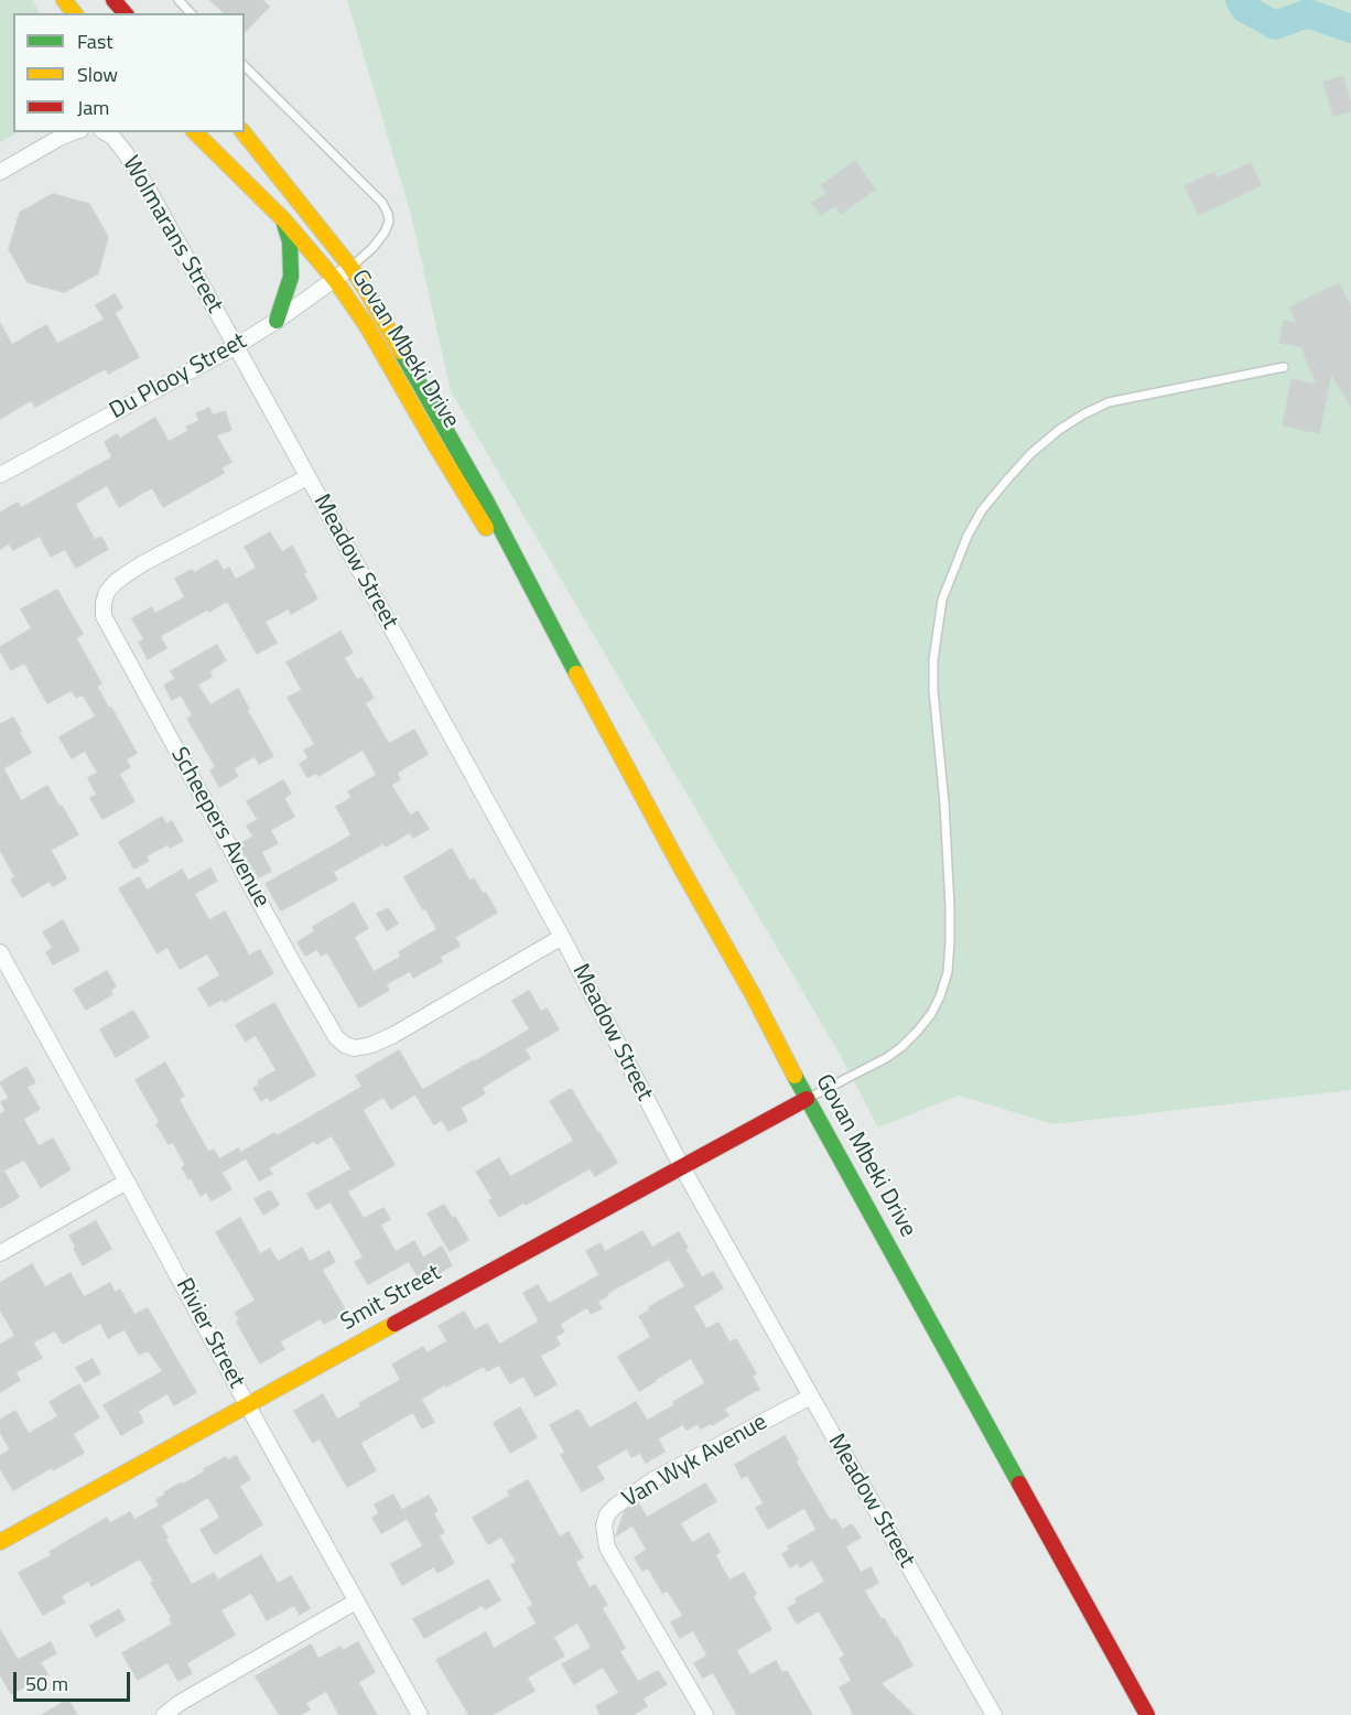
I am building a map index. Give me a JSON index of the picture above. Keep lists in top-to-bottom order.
{
  "streets": {
    "main road": ["Govan Mbeki Drive", "Smit Street"],
    "street": [
      "Wolmarans Street",
      "Du Plooy Street",
      "Meadow Street",
      "Scheepers Avenue",
      "Rivier Street",
      "Van Wyk Avenue"
    ]
  },
  "crossings": [
    ["Wolmarans Street", "Du Plooy Street"],
    ["Wolmarans Street", "Meadow Street"],
    ["Govan Mbeki Drive", "Du Plooy Street"],
    ["Govan Mbeki Drive", "Smit Street"],
    ["Du Plooy Street", "Meadow Street"],
    ["Meadow Street", "Scheepers Avenue"],
    ["Meadow Street", "Smit Street"],
    ["Meadow Street", "Van Wyk Avenue"],
    ["Smit Street", "Rivier Street"]
  ],
  "legend": ["Fast", "Slow", "Jam"],
  "scale_bar": "50 m"
}
